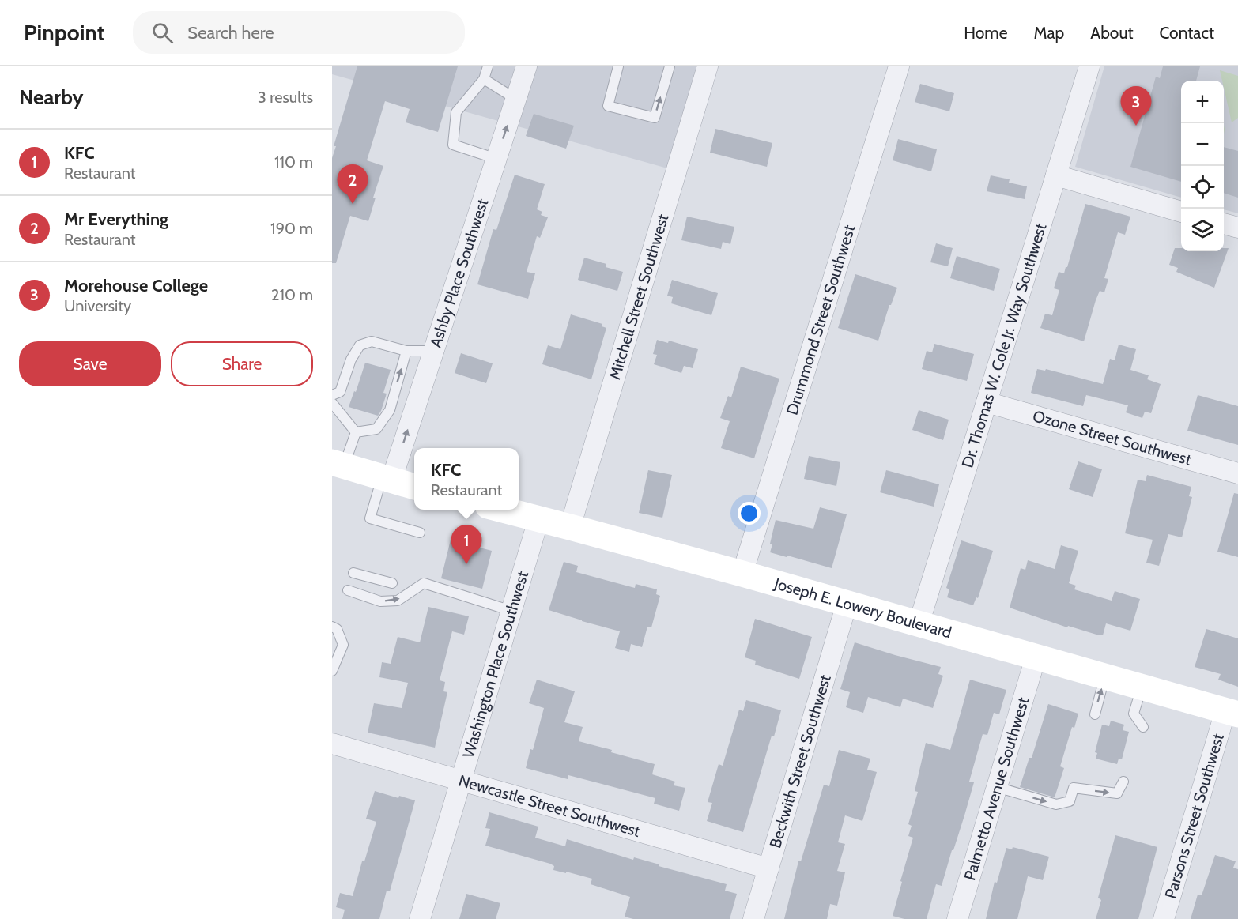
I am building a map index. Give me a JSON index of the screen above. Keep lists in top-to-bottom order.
{
  "streets": {
    "main road": ["Joseph E. Lowery Boulevard"],
    "street": [
      "Ashby Place Southwest",
      "Mitchell Street Southwest",
      "Drummond Street Southwest",
      "Dr. Thomas W. Cole Jr. Way Southwest",
      "Ozone Street Southwest",
      "Washington Place Southwest",
      "Beckwith Street Southwest",
      "Palmetto Avenue Southwest",
      "Newcastle Street Southwest",
      "Parsons Street Southwest"
    ]
  },
  "crossings": [
    ["Mitchell Street Southwest", "Joseph E. Lowery Boulevard"],
    ["Drummond Street Southwest", "Joseph E. Lowery Boulevard"],
    ["Dr. Thomas W. Cole Jr. Way Southwest", "Ozone Street Southwest"],
    ["Dr. Thomas W. Cole Jr. Way Southwest", "Joseph E. Lowery Boulevard"],
    ["Joseph E. Lowery Boulevard", "Washington Place Southwest"],
    ["Joseph E. Lowery Boulevard", "Beckwith Street Southwest"],
    ["Joseph E. Lowery Boulevard", "Palmetto Avenue Southwest"],
    ["Joseph E. Lowery Boulevard", "Parsons Street Southwest"],
    ["Washington Place Southwest", "Newcastle Street Southwest"],
    ["Beckwith Street Southwest", "Newcastle Street Southwest"]
  ],
  "one_way": ["Ashby Place Southwest"],
  "page": {
    "header": "Pinpoint",
    "search": "Search here",
    "nav": [
      "Home",
      "Map",
      "About",
      "Contact"
    ],
    "heading": ["Nearby", "3 results"],
    "map_buttons": ["+", "−"],
    "pins": ["3", "2", "1"],
    "list": [
      {
        "mark": "1",
        "name": "KFC",
        "note": "Restaurant",
        "value": "110 m"
      },
      {
        "mark": "2",
        "name": "Mr Everything",
        "note": "Restaurant",
        "value": "190 m"
      },
      {
        "mark": "3",
        "name": "Morehouse College",
        "note": "University",
        "value": "210 m"
      }
    ],
    "buttons": ["Save", "Share"],
    "popup": ["KFC", "Restaurant"]
  }
}
